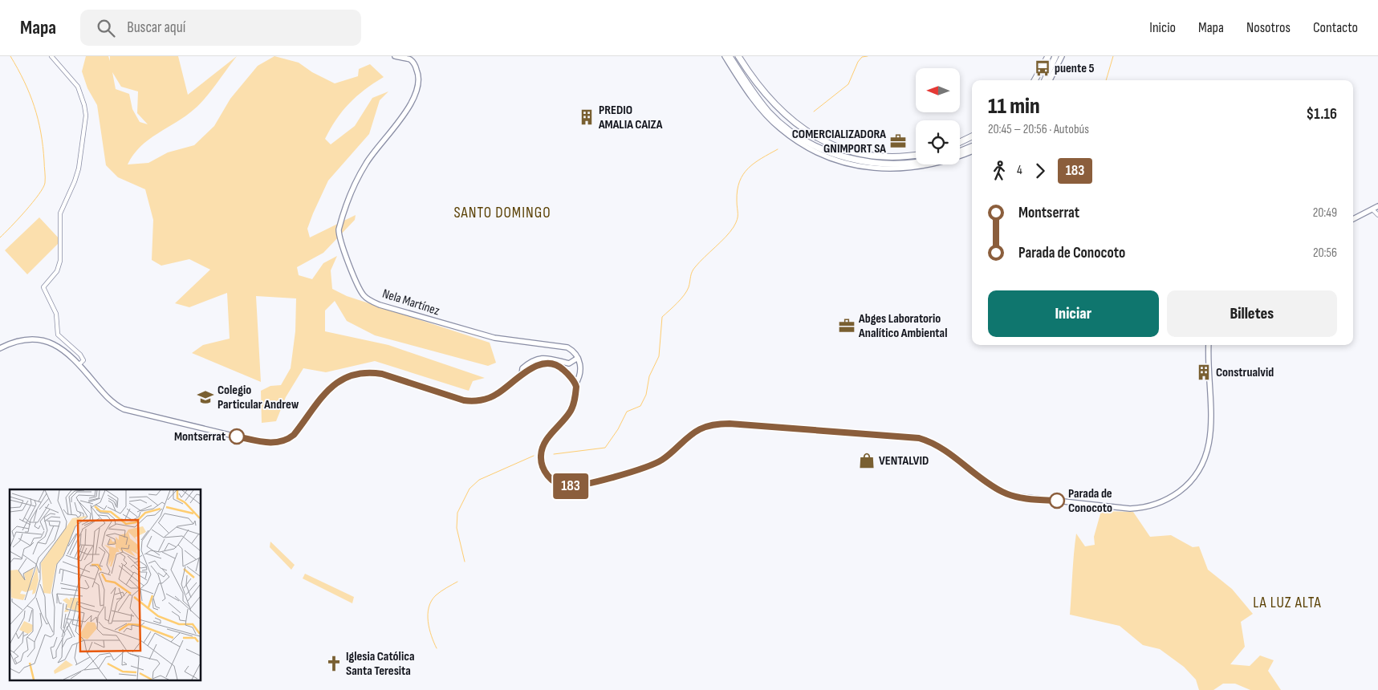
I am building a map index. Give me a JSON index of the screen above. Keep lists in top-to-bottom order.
{
  "streets": {
    "main road": ["Nela Martínez"]
  },
  "districts": ["SANTO DOMINGO", "LA LUZ ALTA"],
  "places": {
    "bus stop": ["puente 5"],
    "building": ["PREDIO AMALIA CAIZA", "Construalvid"],
    "office": ["COMERCIALIZADORA GNIMPORT SA", "Abges Laboratorio Analítico Ambiental"],
    "school or university": ["Colegio Particular Andrew"],
    "other": ["Montserrat", "Parada de Conocoto"],
    "shop": ["VENTALVID"],
    "church": ["Iglesia Católica Santa Teresita"]
  },
  "lines": ["bus line 183"],
  "north": "left",
  "page": {
    "header": "Mapa",
    "search": "Buscar aquí",
    "nav": [
      "Inicio",
      "Mapa",
      "Nosotros",
      "Contacto"
    ],
    "on_map": "183",
    "heading": ["11 min", "20:45 – 20:56 · Autobús", "$1.16"],
    "legs": ["4", "183"],
    "list": [
      {
        "name": "Montserrat",
        "value": "20:49"
      },
      {
        "name": "Parada de Conocoto",
        "value": "20:56"
      }
    ],
    "buttons": ["Iniciar", "Billetes"]
  }
}
